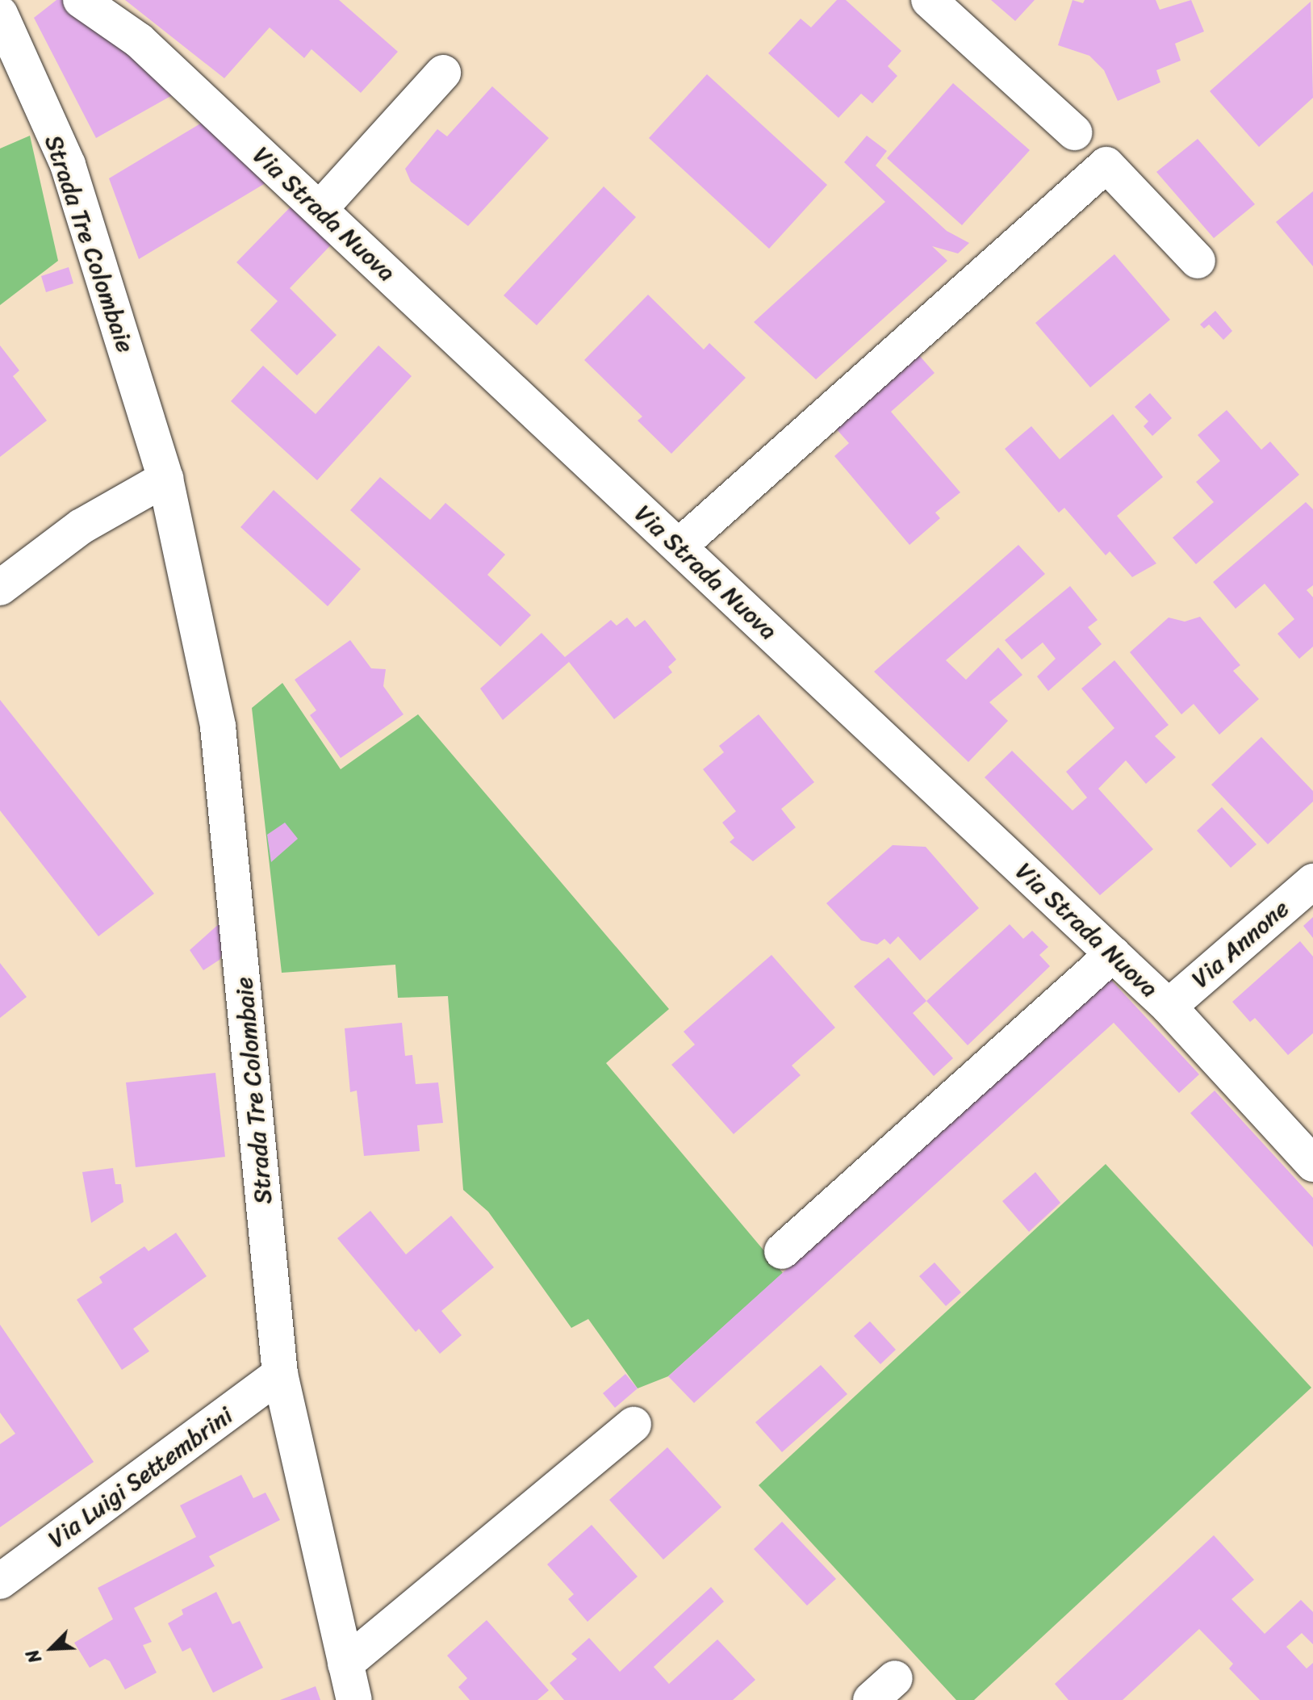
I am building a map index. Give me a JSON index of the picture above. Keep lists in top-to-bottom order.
{
  "streets": {
    "street": [
      "Via Strada Nuova",
      "Strada Tre Colombaie",
      "Via Annone",
      "Via Luigi Settembrini"
    ]
  },
  "crossings": [
    ["Via Strada Nuova", "Via Annone"],
    ["Strada Tre Colombaie", "Via Luigi Settembrini"]
  ],
  "north": "bottom left"
}
